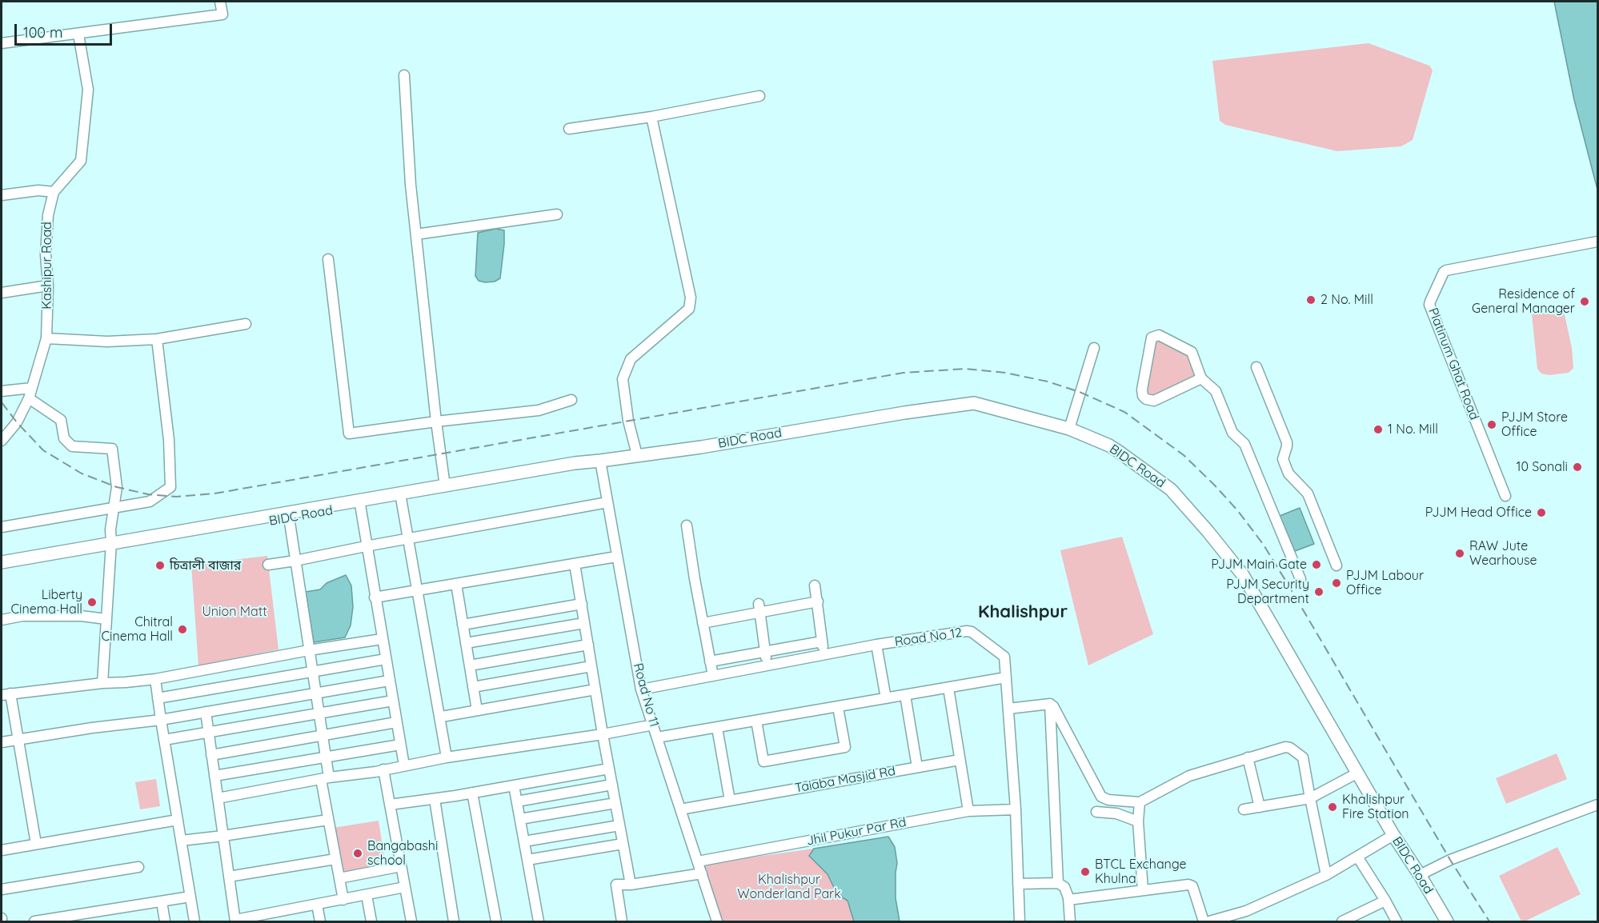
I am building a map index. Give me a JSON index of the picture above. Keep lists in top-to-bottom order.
{
  "streets": {
    "main road": ["BIDC Road"],
    "street": [
      "Kashipur Road",
      "Platinum Ghat Road",
      "Road No 12",
      "Road No 11",
      "Taiaba Masjid Rd",
      "Jhil Pukur Par Rd"
    ]
  },
  "crossings": [
    ["BIDC Road", "Road No 11"],
    ["Road No 12", "Road No 11"],
    ["Road No 12", "Jhil Pukur Par Rd"],
    ["Road No 11", "Taiaba Masjid Rd"],
    ["Road No 11", "Jhil Pukur Par Rd"]
  ],
  "districts": ["Khalishpur"],
  "parks": ["Union Matt", "Khalishpur Wonderland Park"],
  "places": [
    "2 No. Mill",
    "Residence of General Manager",
    "PJJM Store Office",
    "1 No. Mill",
    "10 Sonali",
    "PJJM Head Office",
    "RAW Jute Wearhouse",
    "PJJM Main Gate",
    "চিত্রালী বাজার",
    "PJJM Labour Office",
    "PJJM Security Department",
    "Liberty Cinema Hall",
    "Chitral Cinema Hall",
    "Khalishpur Fire Station",
    "Bangabashi school",
    "BTCL Exchange Khulna"
  ],
  "scale_bar": "100 m"
}
